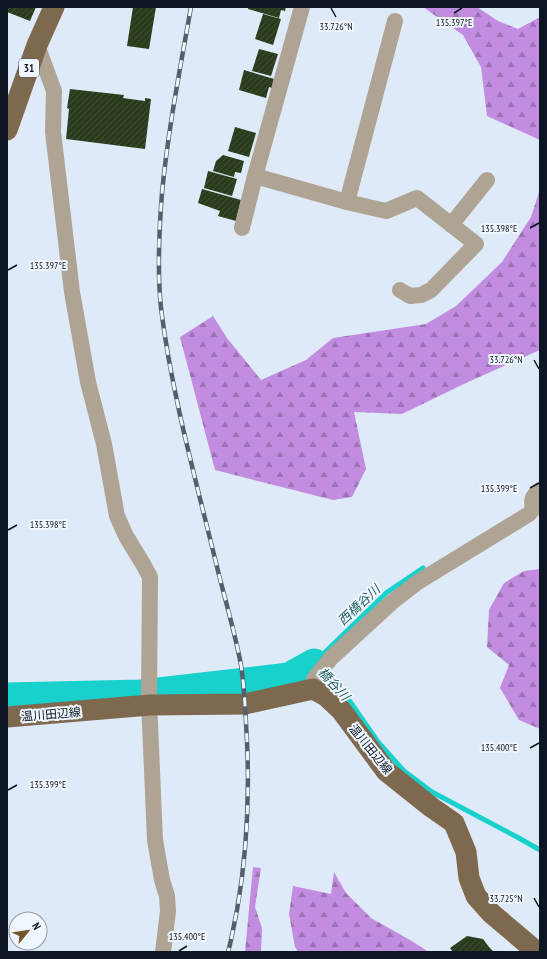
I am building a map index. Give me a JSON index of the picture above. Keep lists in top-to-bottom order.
{
  "streets": {
    "main road": ["31", "温川田辺線"]
  },
  "water": ["西橋谷川", "橋谷川"],
  "north": "top right",
  "coordinates": [
    "135.397°E",
    "33.726°N",
    "135.398°E",
    "135.399°E",
    "135.400°E",
    "33.725°N"
  ]
}
